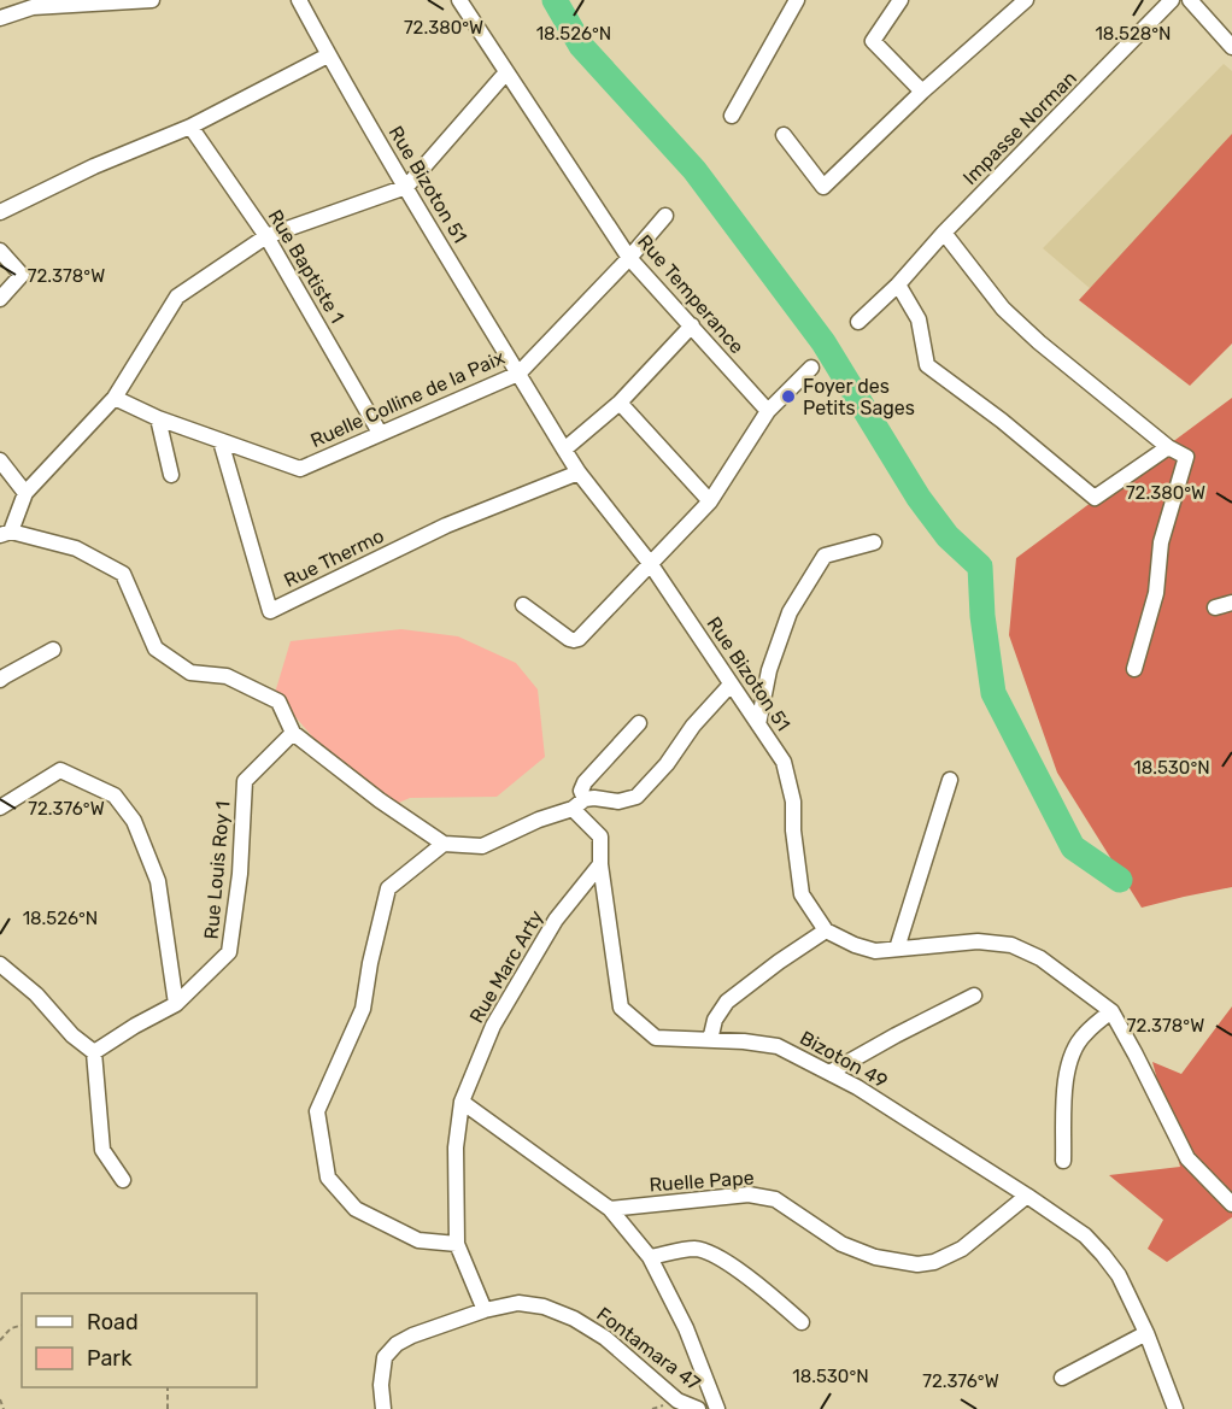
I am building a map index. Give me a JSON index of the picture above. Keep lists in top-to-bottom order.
{
  "streets": {
    "street": [
      "Impasse Norman",
      "Rue Bizoton 51",
      "Rue Baptiste 1",
      "Rue Temperance",
      "Ruelle Colline de la Paix",
      "Rue Thermo",
      "Rue Louis Roy 1",
      "Rue Marc Arty",
      "Bizoton 49",
      "Ruelle Pape",
      "Fontamara 47"
    ]
  },
  "crossings": [
    ["Rue Bizoton 51", "Ruelle Colline de la Paix"],
    ["Rue Bizoton 51", "Rue Thermo"],
    ["Rue Baptiste 1", "Ruelle Colline de la Paix"],
    ["Rue Temperance", "Ruelle Colline de la Paix"],
    ["Ruelle Colline de la Paix", "Rue Thermo"],
    ["Rue Marc Arty", "Bizoton 49"],
    ["Rue Marc Arty", "Fontamara 47"],
    ["Bizoton 49", "Ruelle Pape"]
  ],
  "places": ["Foyer des Petits Sages"],
  "legend": ["Road", "Park"],
  "coordinates": [
    "72.380°W",
    "18.526°N",
    "18.528°N",
    "72.378°W",
    "18.530°N",
    "72.376°W"
  ]
}
